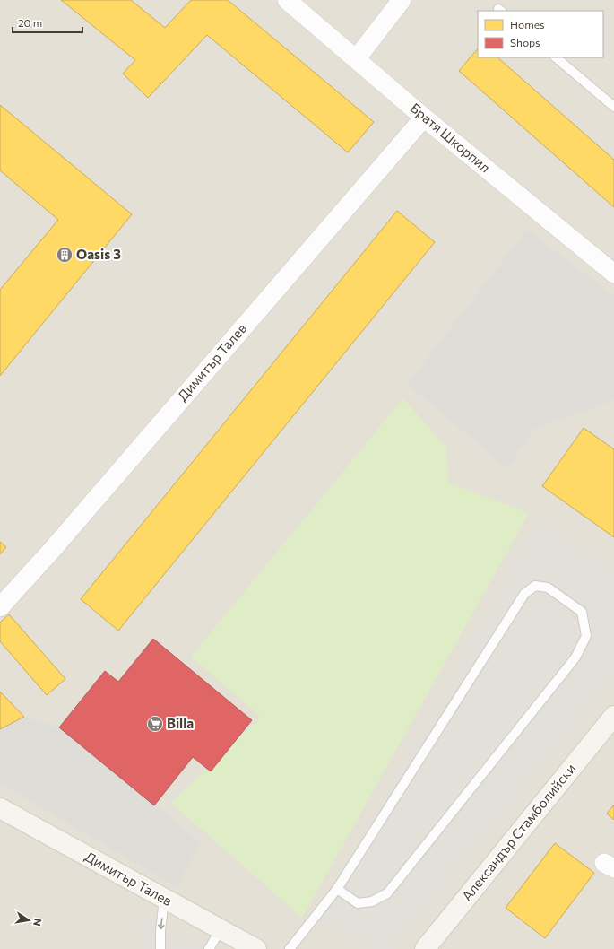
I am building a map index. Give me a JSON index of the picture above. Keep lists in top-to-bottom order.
{
  "streets": {
    "street": ["Братя Шкорпил", "Димитър Талев", "Александър Стамболийски"]
  },
  "crossings": [
    ["Братя Шкорпил", "Димитър Талев"]
  ],
  "places": {
    "building": ["Oasis 3"],
    "supermarket": ["Billa"]
  },
  "legend": ["Homes", "Shops"],
  "scale_bar": "20 m",
  "north": "right"
}
